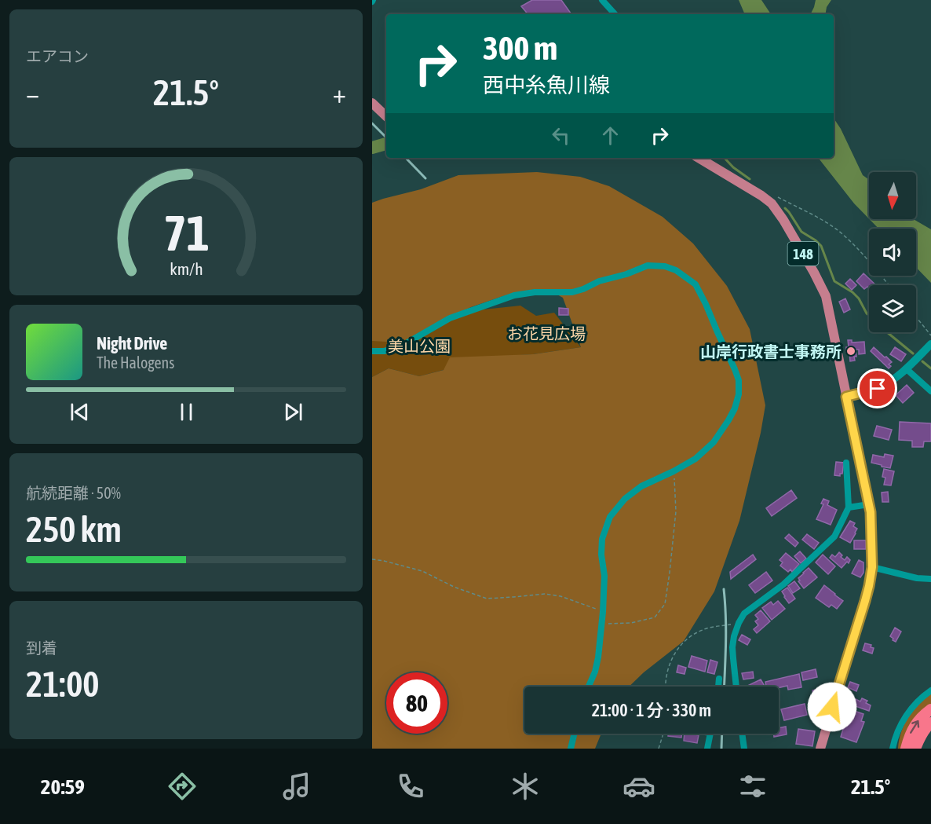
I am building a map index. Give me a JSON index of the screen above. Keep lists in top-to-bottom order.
{
  "streets": {
    "highway": ["148"]
  },
  "parks": ["お花見広場", "美山公園"],
  "places": ["山岸行政書士事務所"],
  "north": "bottom",
  "page": {
    "tile": [
      "エアコン",
      ["航続距離 · 50%", "250 km"],
      ["到着", "21:00"]
    ],
    "turn": ["300 m", "西中糸魚川線"],
    "heat": ["−", "21.5°", "+"],
    "song": ["Night Drive", "The Halogens"],
    "limit": "80",
    "trip": "21:00 · 1 分 · 330 m",
    "tabs": ["20:59", "21.5°"],
    "gauge": ["71", "km/h"]
  }
}
